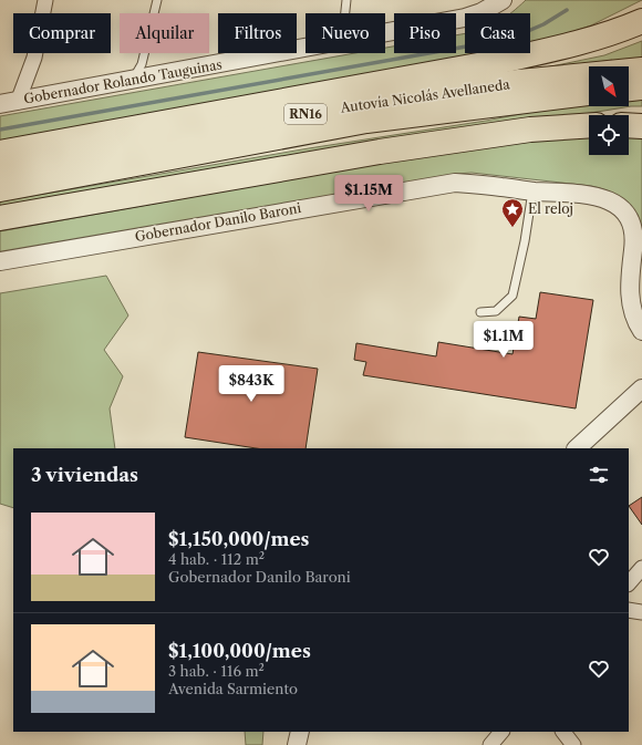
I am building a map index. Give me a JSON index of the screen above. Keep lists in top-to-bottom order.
{
  "streets": {
    "highway": ["Autovía Nicolás Avellaneda", "RN16"],
    "street": ["Gobernador Rolando Tauguinas", "Gobernador Danilo Baroni"]
  },
  "places": {
    "place": ["El reloj"]
  },
  "north": "bottom right",
  "page": {
    "chip": [
      "Comprar",
      "Alquilar",
      "Filtros",
      "Nuevo",
      "Piso",
      "Casa"
    ],
    "price": ["$1.15M", "$1.1M", "$843K"],
    "heading": "3 viviendas",
    "list": [
      {
        "name": "$1,150,000/mes",
        "note": "4 hab. · 112 m² · Gobernador Danilo Baroni"
      },
      {
        "name": "$1,100,000/mes",
        "note": "3 hab. · 116 m² · Avenida Sarmiento"
      }
    ]
  }
}
